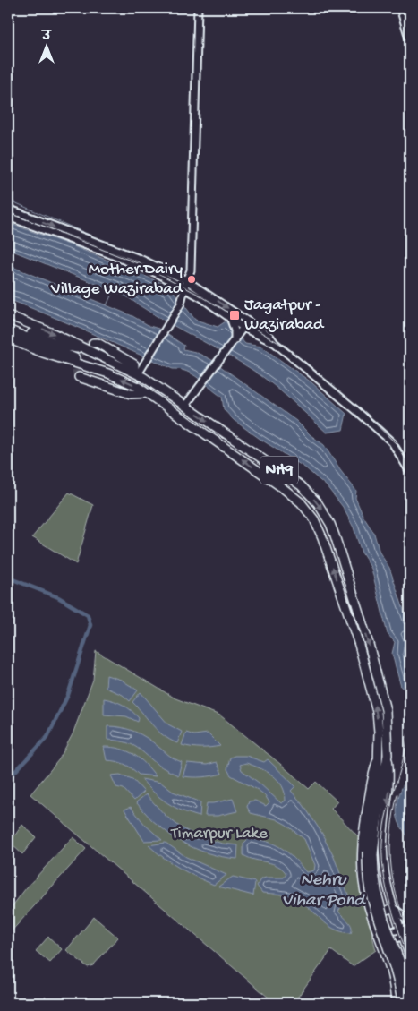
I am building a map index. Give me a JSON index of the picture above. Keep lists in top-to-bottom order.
{
  "streets": {
    "highway": ["NH9"]
  },
  "water": ["Nehru Vihar Pond"],
  "parks": ["Timarpur Lake"],
  "places": {
    "other": ["Mother Dairy Village Wazirabad"],
    "transit": ["Jagatpur - Wazirabad"]
  },
  "north": "top"
}
